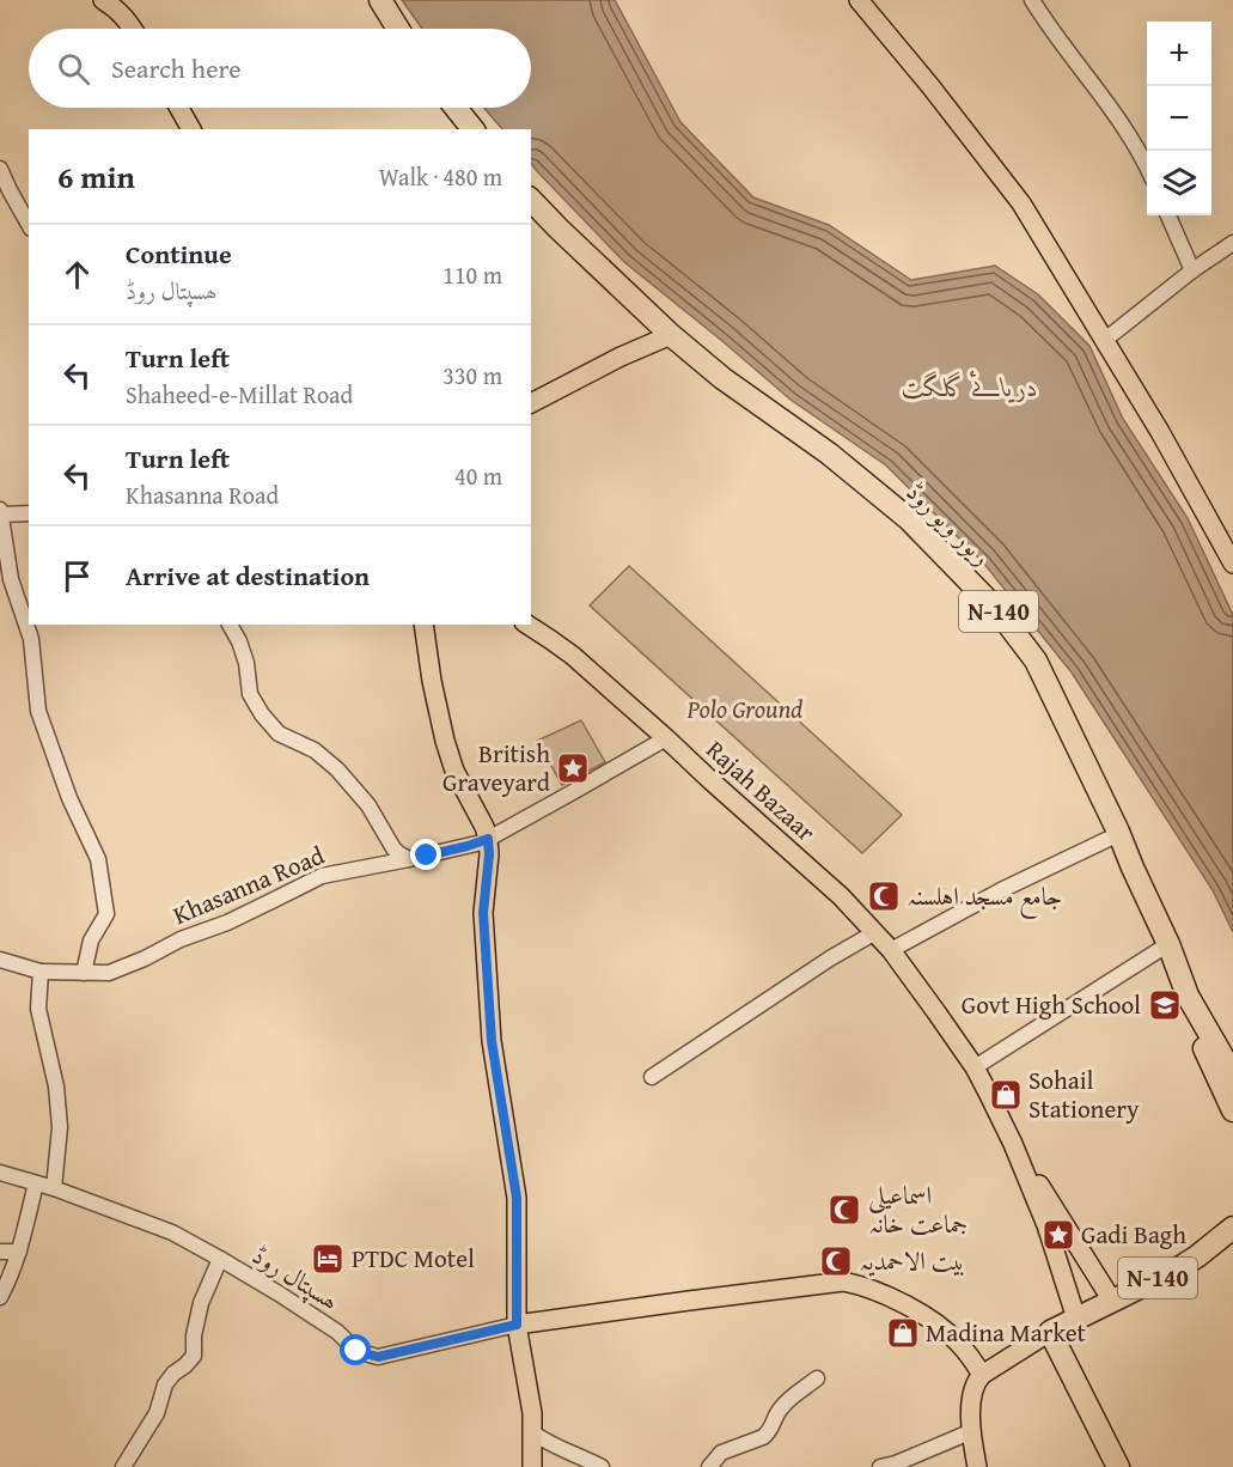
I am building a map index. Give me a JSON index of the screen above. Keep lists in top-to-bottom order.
{
  "streets": {
    "highway": ["ریور ویو روڈ", "N-140"],
    "main road": ["Rajah Bazaar"],
    "street": ["Khasanna Road", "ھسپتال روڈ"]
  },
  "crossings": [
    ["ریور ویو روڈ", "N-140"],
    ["Rajah Bazaar", "Khasanna Road"]
  ],
  "water": ["دریائے گلگت"],
  "parks": ["Polo Ground"],
  "places": {
    "place": ["British Graveyard", "Gadi Bagh"],
    "mosque": ["جامع مسجد اہلسنہ", "اسماعیلی جماعت خانہ", "بیت الاحمدیہ"],
    "school or university": ["Govt High School"],
    "shop": ["Sohail Stationery", "Madina Market"],
    "hotel": ["PTDC Motel"]
  },
  "page": {
    "map_buttons": ["+", "−"],
    "search": "Search here",
    "heading": ["6 min", "Walk · 480 m"],
    "list": [
      ["Continue", "ھسپتال روڈ", "110 m"],
      ["Turn left", "Shaheed-e-Millat Road", "330 m"],
      ["Turn left", "Khasanna Road", "40 m"],
      "Arrive at destination"
    ]
  }
}
